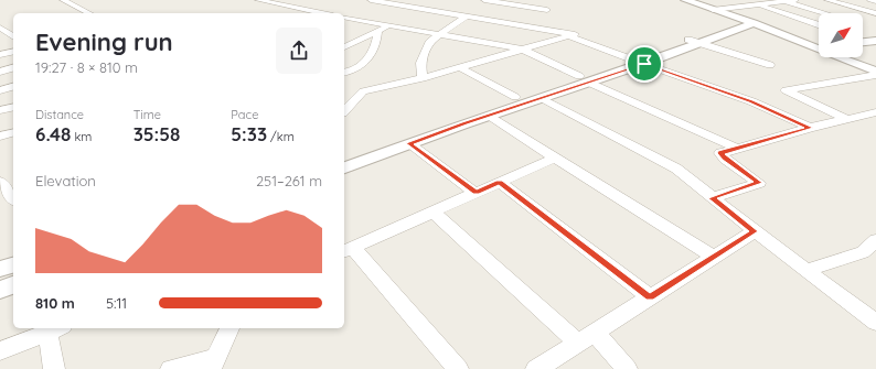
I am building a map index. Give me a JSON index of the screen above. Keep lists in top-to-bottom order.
{
  "north": "top right",
  "page": {
    "heading": ["Evening run", "19:27 · 8 × 810 m"],
    "stats": [
      ["Distance", "6.48 km"],
      ["Time", "35:58"],
      ["Pace", "5:33 /km"]
    ],
    "chart": ["Elevation", "251–261 m"],
    "list": [
      {
        "name": "810 m",
        "note": "5:11"
      }
    ]
  }
}
